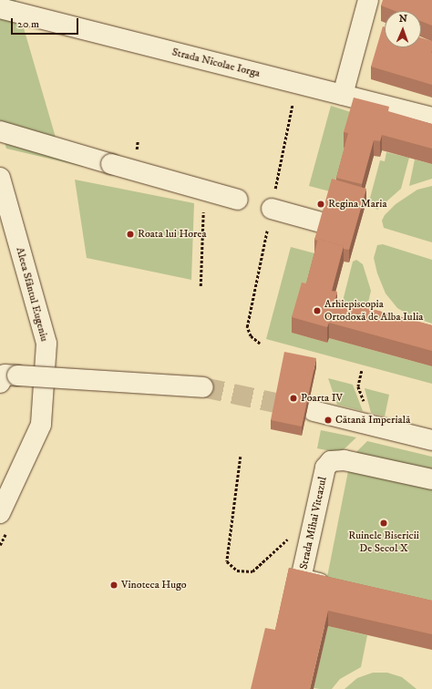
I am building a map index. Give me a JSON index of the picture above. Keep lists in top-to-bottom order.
{
  "streets": {
    "street": ["Strada Nicolae Iorga", "Aleea Sfântul Eugeniu", "Strada Mihai Viteazul"]
  },
  "places": [
    "Regina Maria",
    "Roata lui Horea",
    "Arhiepiscopia Ortodoxă de Alba Iulia",
    "Poarta IV",
    "Cătană Imperială",
    "Ruinele Bisericii De Secol X",
    "Vinoteca Hugo"
  ],
  "scale_bar": "20 m",
  "north": "top"
}
